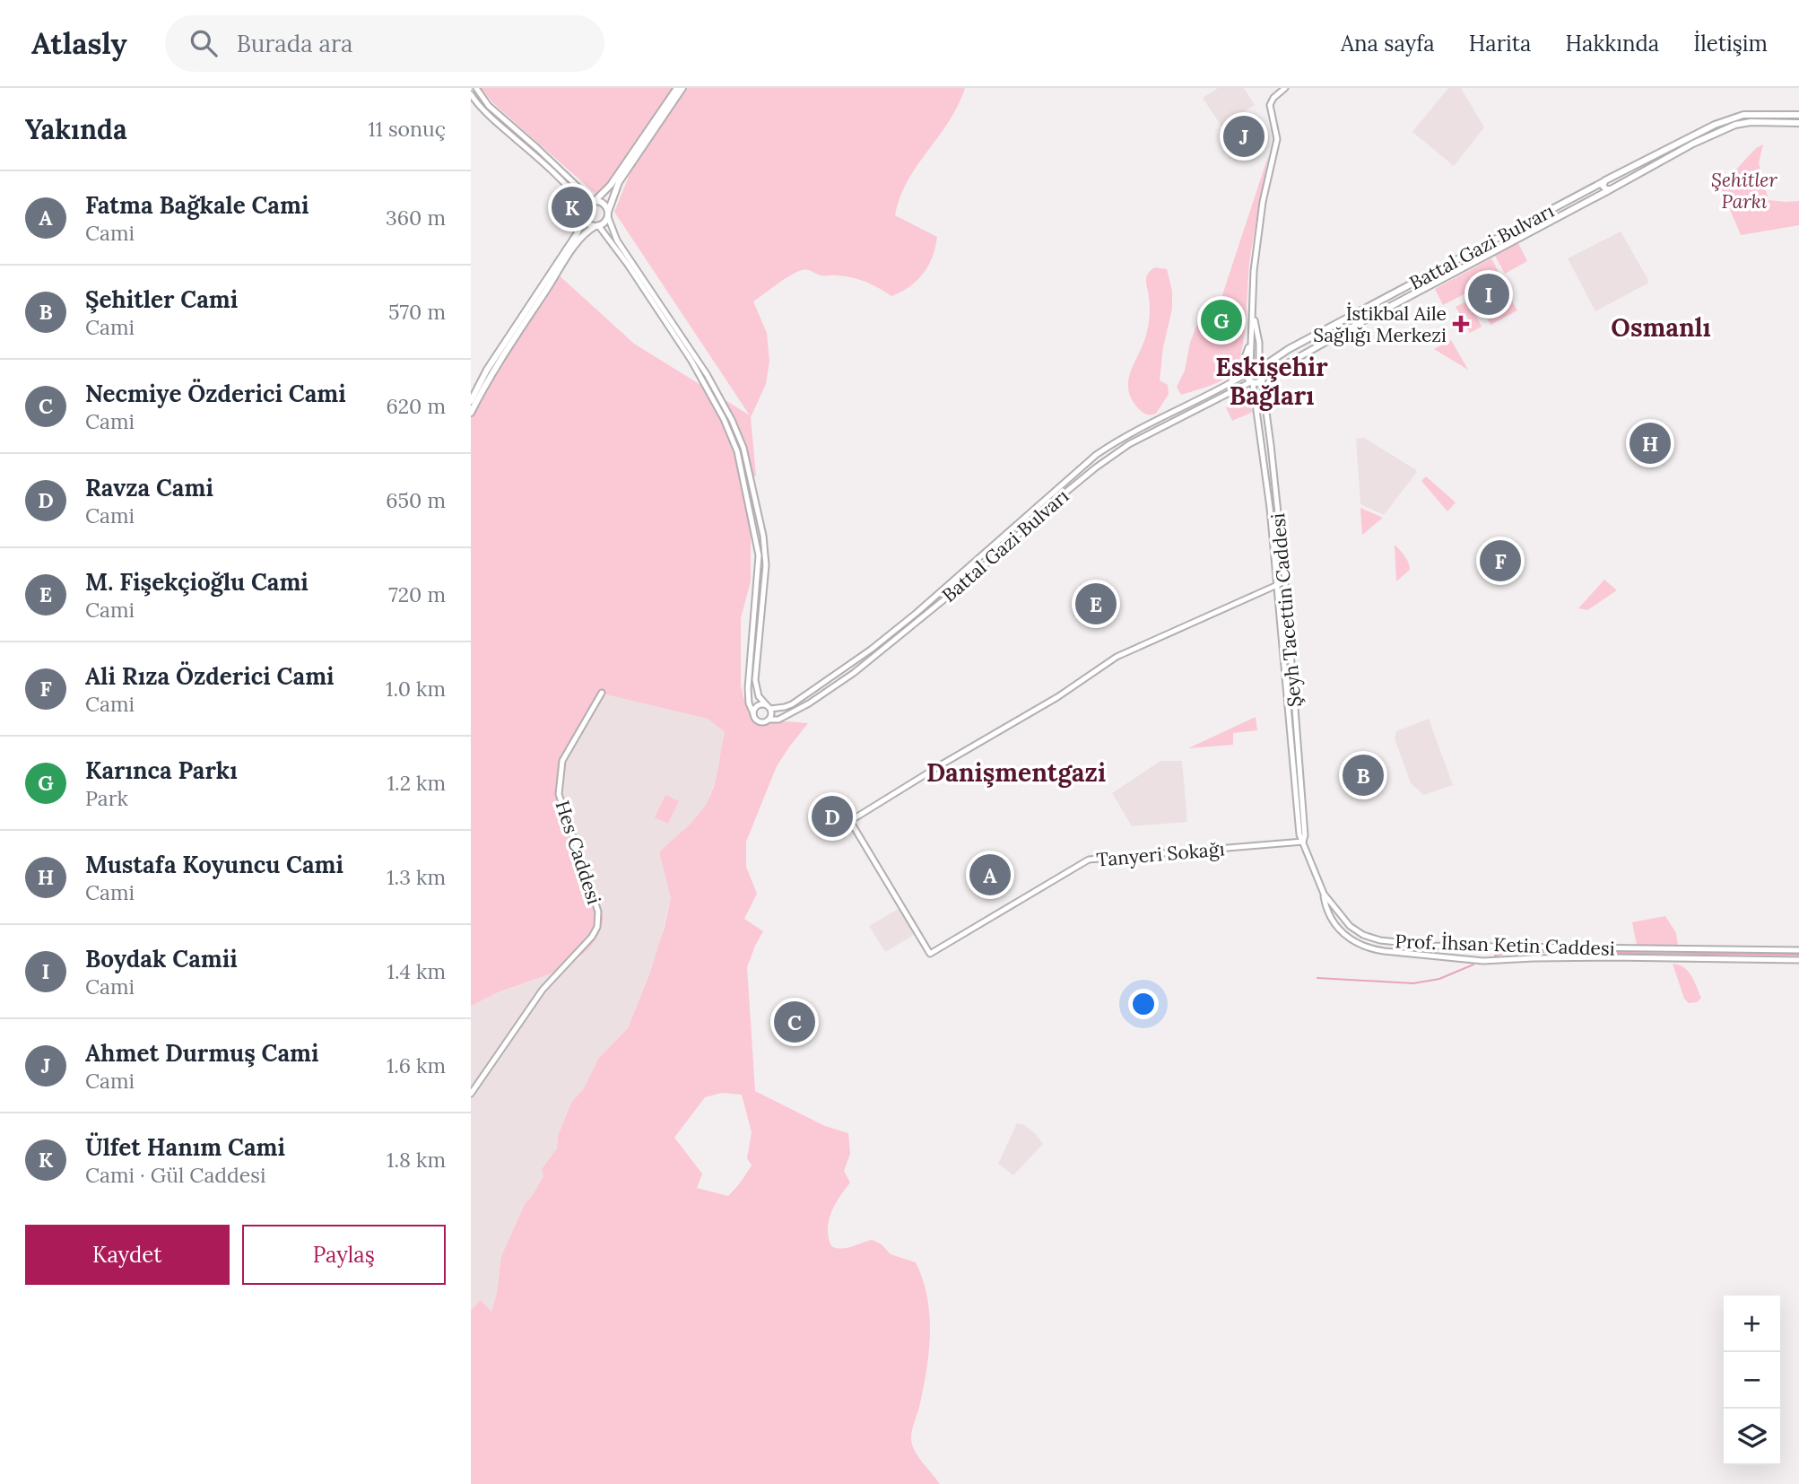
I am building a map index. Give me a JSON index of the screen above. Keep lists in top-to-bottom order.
{
  "streets": {
    "main road": ["Battal Gazi Bulvarı"],
    "street": [
      "Şeyh Tacettin Caddesi",
      "Hes Caddesi",
      "Tanyeri Sokağı",
      "Prof. İhsan Ketin Caddesi"
    ]
  },
  "crossings": [
    ["Battal Gazi Bulvarı", "Şeyh Tacettin Caddesi"],
    ["Şeyh Tacettin Caddesi", "Tanyeri Sokağı"],
    ["Şeyh Tacettin Caddesi", "Prof. İhsan Ketin Caddesi"]
  ],
  "districts": ["Osmanlı", "Eskişehir Bağları", "Danişmentgazi"],
  "parks": ["Şehitler Parkı"],
  "places": {
    "health": ["İstikbal Aile Sağlığı Merkezi"]
  },
  "page": {
    "header": "Atlasly",
    "search": "Burada ara",
    "nav": [
      "Ana sayfa",
      "Harita",
      "Hakkında",
      "İletişim"
    ],
    "heading": ["Yakında", "11 sonuç"],
    "pins": [
      "J",
      "K",
      "I",
      "G",
      "H",
      "F",
      "E",
      "B",
      "D",
      "A",
      "C"
    ],
    "list": [
      {
        "mark": "A",
        "name": "Fatma Bağkale Cami",
        "note": "Cami",
        "value": "360 m"
      },
      {
        "mark": "B",
        "name": "Şehitler Cami",
        "note": "Cami",
        "value": "570 m"
      },
      {
        "mark": "C",
        "name": "Necmiye Özderici Cami",
        "note": "Cami",
        "value": "620 m"
      },
      {
        "mark": "D",
        "name": "Ravza Cami",
        "note": "Cami",
        "value": "650 m"
      },
      {
        "mark": "E",
        "name": "M. Fişekçioğlu Cami",
        "note": "Cami",
        "value": "720 m"
      },
      {
        "mark": "F",
        "name": "Ali Rıza Özderici Cami",
        "note": "Cami",
        "value": "1.0 km"
      },
      {
        "mark": "G",
        "name": "Karınca Parkı",
        "note": "Park",
        "value": "1.2 km"
      },
      {
        "mark": "H",
        "name": "Mustafa Koyuncu Cami",
        "note": "Cami",
        "value": "1.3 km"
      },
      {
        "mark": "I",
        "name": "Boydak Camii",
        "note": "Cami",
        "value": "1.4 km"
      },
      {
        "mark": "J",
        "name": "Ahmet Durmuş Cami",
        "note": "Cami",
        "value": "1.6 km"
      },
      {
        "mark": "K",
        "name": "Ülfet Hanım Cami",
        "note": "Cami · Gül Caddesi",
        "value": "1.8 km"
      }
    ],
    "buttons": ["Kaydet", "Paylaş"],
    "map_buttons": ["+", "−"]
  }
}
